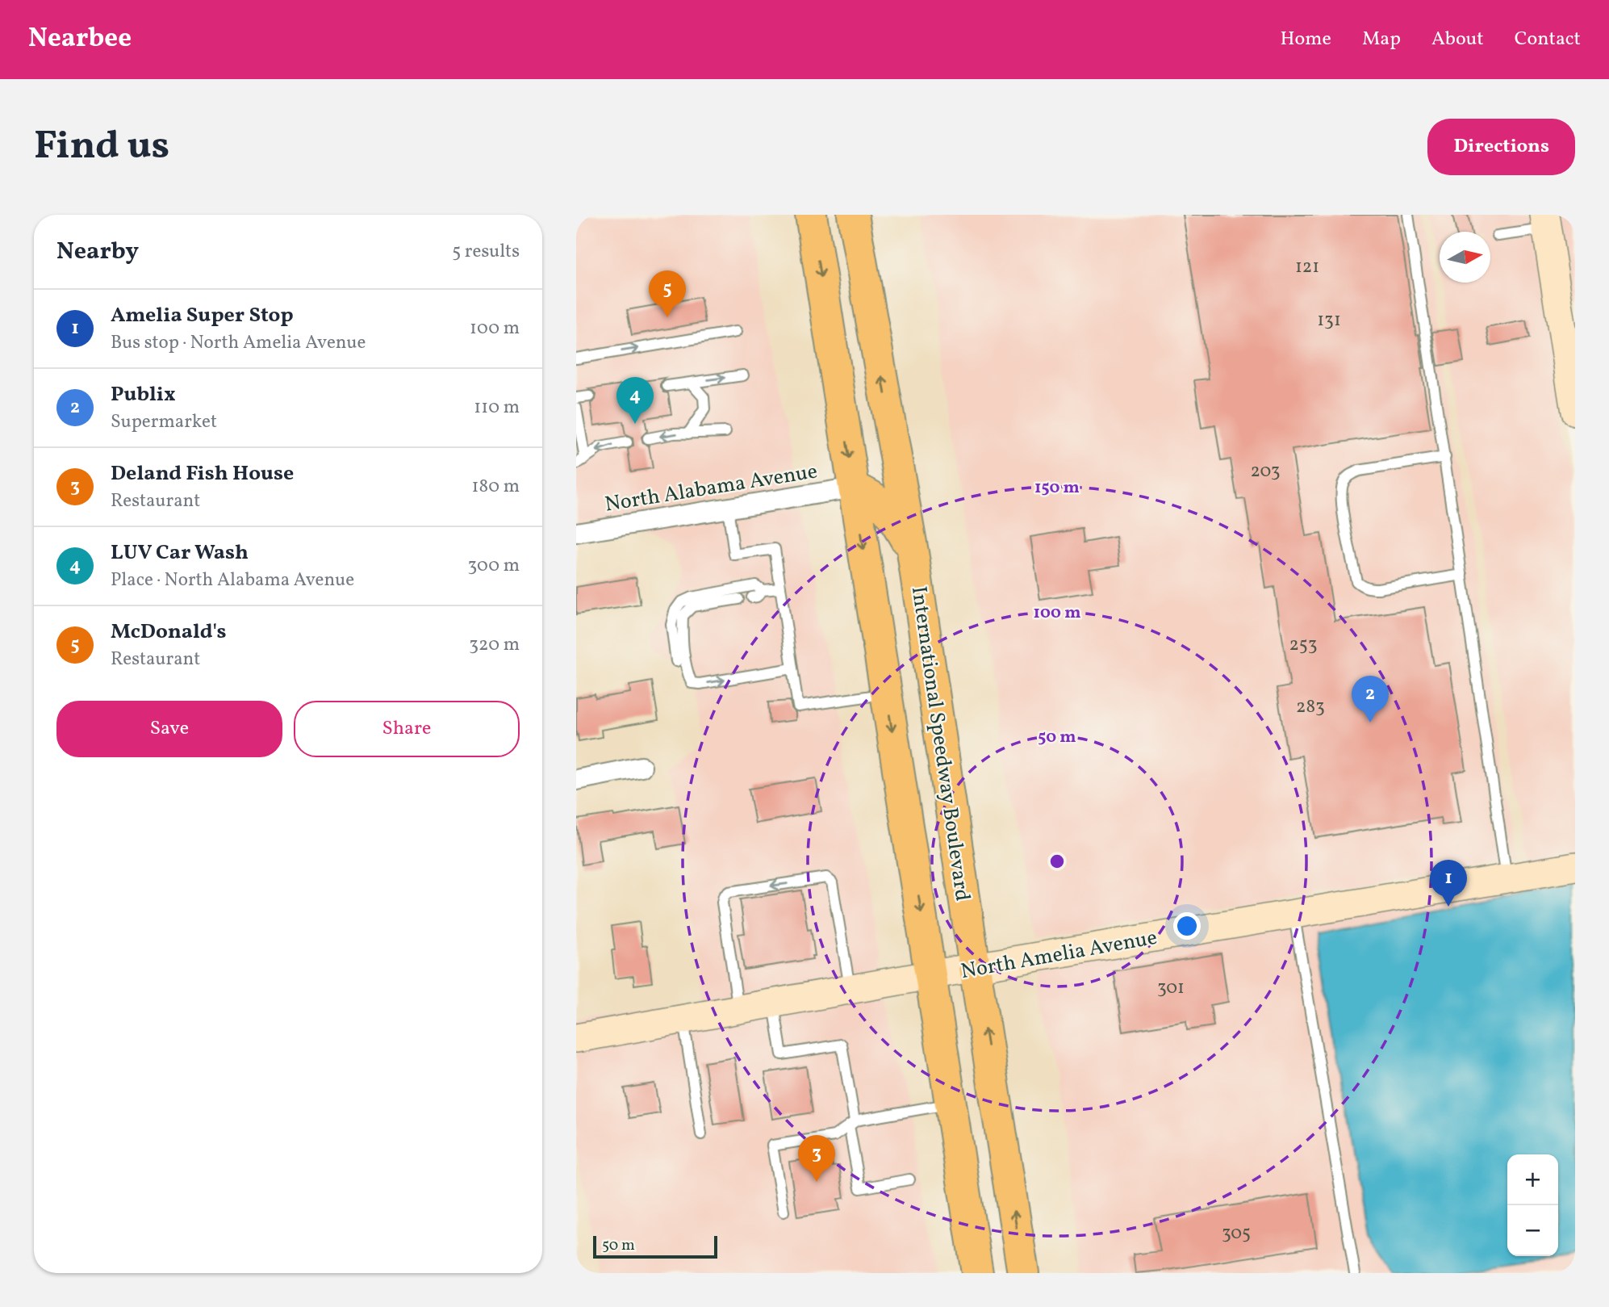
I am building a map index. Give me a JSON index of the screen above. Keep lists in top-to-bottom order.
{
  "streets": {
    "main road": ["International Speedway Boulevard"],
    "street": ["North Alabama Avenue", "North Amelia Avenue"]
  },
  "crossings": [
    ["North Alabama Avenue", "International Speedway Boulevard"],
    ["International Speedway Boulevard", "North Amelia Avenue"]
  ],
  "house_numbers": [
    "121",
    "131",
    "203",
    "253",
    "283",
    "301",
    "305"
  ],
  "scale_bar": "50 m",
  "north": "right",
  "page": {
    "header": "Nearbee",
    "nav": [
      "Home",
      "Map",
      "About",
      "Contact"
    ],
    "buttons": [
      "Directions",
      ["Save", "Share"]
    ],
    "title": "Find us",
    "heading": ["Nearby", "5 results"],
    "pins": [
      "5",
      "4",
      "2",
      "1",
      "3"
    ],
    "list": [
      {
        "mark": "1",
        "name": "Amelia Super Stop",
        "note": "Bus stop · North Amelia Avenue",
        "value": "100 m"
      },
      {
        "mark": "2",
        "name": "Publix",
        "note": "Supermarket",
        "value": "110 m"
      },
      {
        "mark": "3",
        "name": "Deland Fish House",
        "note": "Restaurant",
        "value": "180 m"
      },
      {
        "mark": "4",
        "name": "LUV Car Wash",
        "note": "Place · North Alabama Avenue",
        "value": "300 m"
      },
      {
        "mark": "5",
        "name": "McDonald's",
        "note": "Restaurant",
        "value": "320 m"
      }
    ],
    "map_buttons": ["+", "−"],
    "scale": "50 m"
  },
  "rings": ["150 m", "100 m", "50 m"]
}
